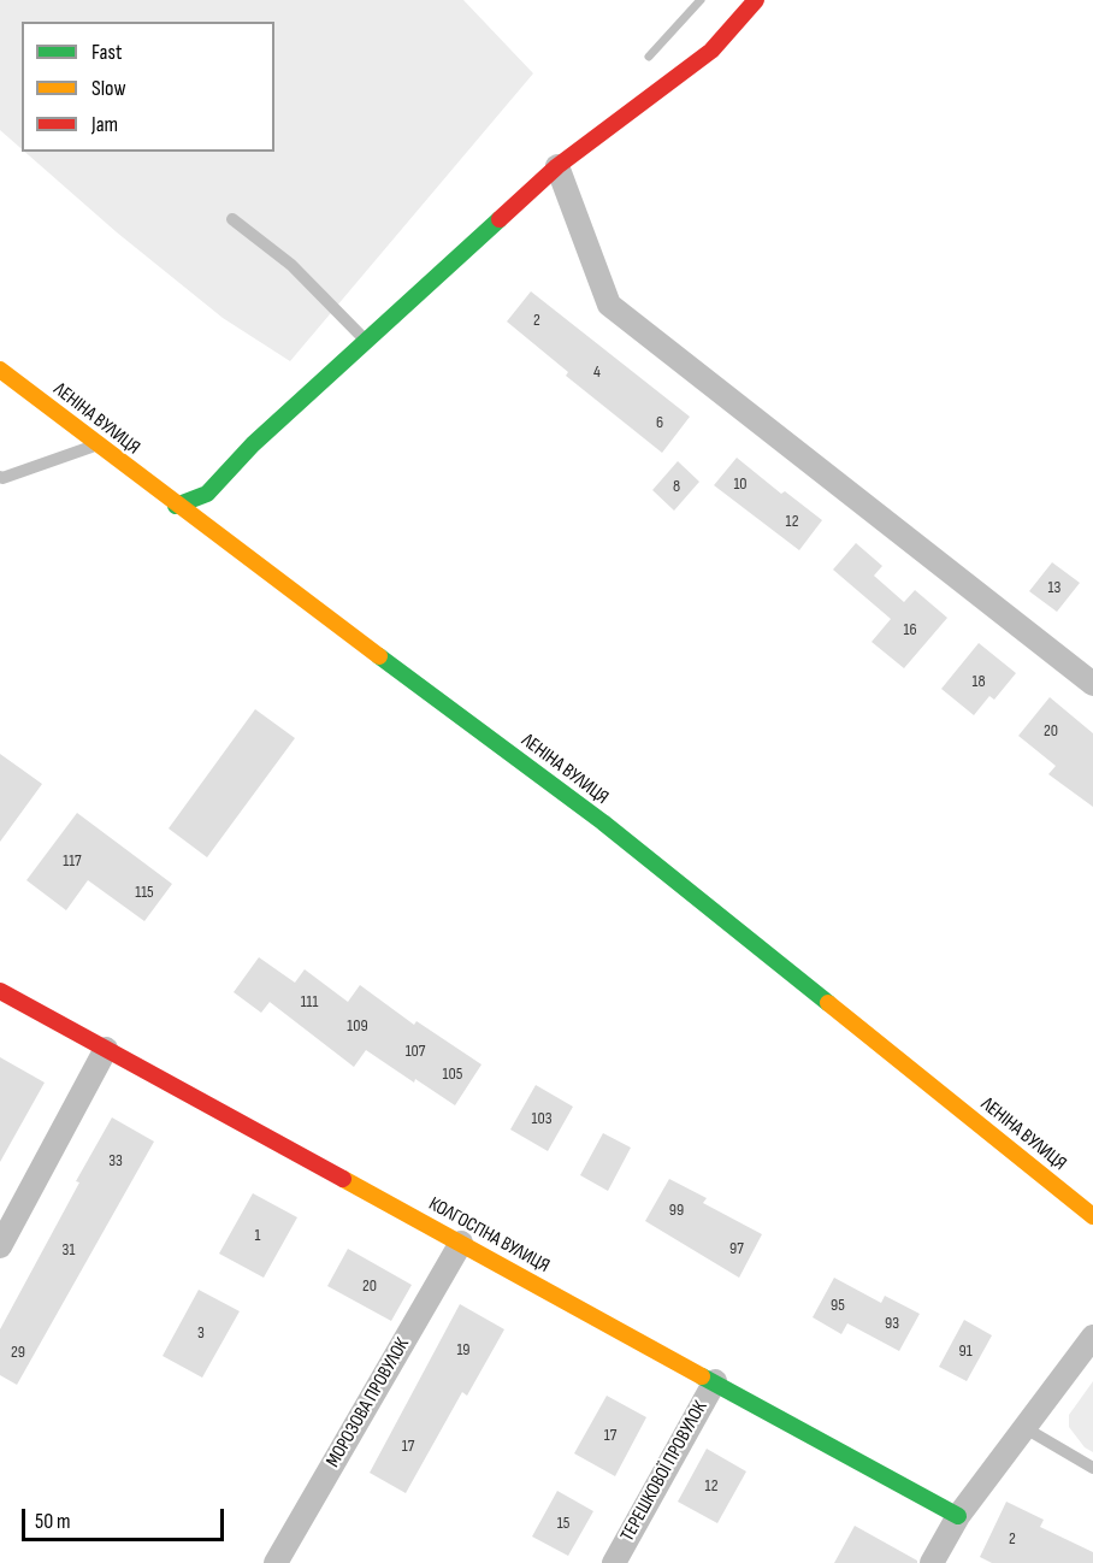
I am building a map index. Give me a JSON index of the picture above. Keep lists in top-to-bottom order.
{
  "streets": {
    "street": [
      "ЛЕНІНА ВУЛИЦЯ",
      "КОЛГОСПНА ВУЛИЦЯ",
      "МОРОЗОВА ПРОВУЛОК",
      "ТЕРЕШКОВОЇ ПРОВУЛОК"
    ]
  },
  "crossings": [
    ["КОЛГОСПНА ВУЛИЦЯ", "МОРОЗОВА ПРОВУЛОК"],
    ["КОЛГОСПНА ВУЛИЦЯ", "ТЕРЕШКОВОЇ ПРОВУЛОК"]
  ],
  "house_numbers": [
    "2",
    "4",
    "6",
    "10",
    "8",
    "12",
    "13",
    "16",
    "18",
    "20",
    "117",
    "115",
    "111",
    "109",
    "107",
    "105",
    "103",
    "33",
    "99",
    "1",
    "97",
    "31",
    "20",
    "95",
    "93",
    "3",
    "19",
    "91",
    "29",
    "17",
    "17",
    "12",
    "15",
    "2"
  ],
  "legend": ["Fast", "Slow", "Jam"],
  "scale_bar": "50 m"
}
